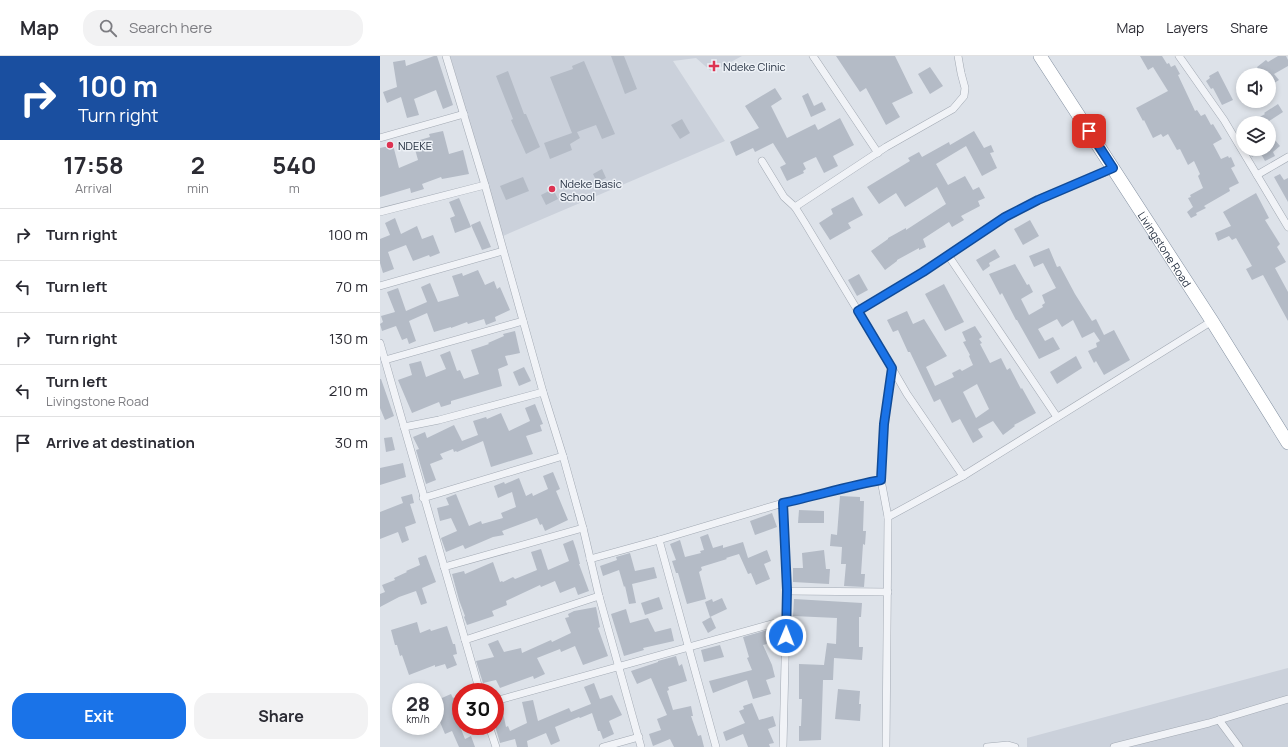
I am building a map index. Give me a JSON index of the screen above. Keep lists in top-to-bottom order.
{
  "streets": {
    "highway": ["Livingstone Road"]
  },
  "places": {
    "health": ["Ndeke Clinic"],
    "other": ["NDEKE", "Ndeke Basic School"]
  },
  "page": {
    "header": "Map",
    "search": "Search here",
    "nav": ["Map", "Layers", "Share"],
    "turn": ["100 m", "Turn right"],
    "eta": [
      "17:58",
      "Arrival",
      "2",
      "min",
      "540",
      "m"
    ],
    "list": [
      {
        "name": "Turn right",
        "value": "100 m"
      },
      {
        "name": "Turn left",
        "value": "70 m"
      },
      {
        "name": "Turn right",
        "value": "130 m"
      },
      {
        "name": "Turn left",
        "note": "Livingstone Road",
        "value": "210 m"
      },
      {
        "name": "Arrive at destination",
        "value": "30 m"
      }
    ],
    "speed": "28 km/h",
    "limit": "30",
    "buttons": ["Exit", "Share"]
  }
}
